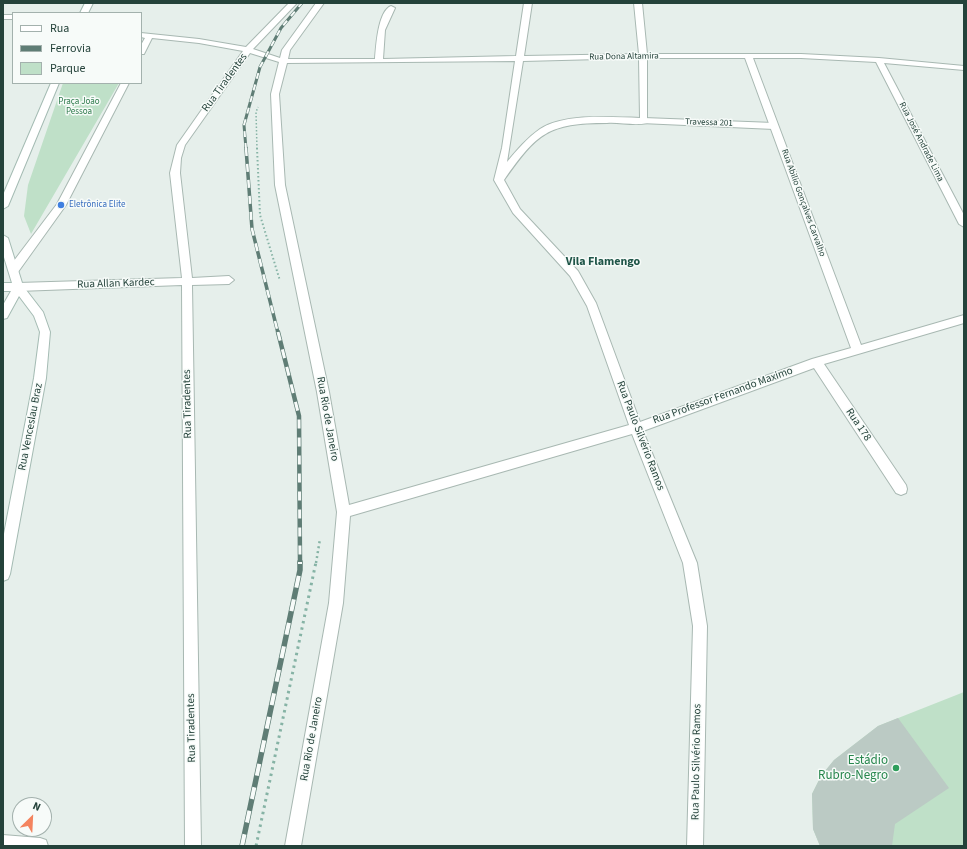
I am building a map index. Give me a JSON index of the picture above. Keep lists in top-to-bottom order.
{
  "streets": {
    "street": [
      "Rua Dona Altamira",
      "Rua Tiradentes",
      "Travessa 201",
      "Rua José Andrade Lima",
      "Rua Abilio Gonçalves Carvalho",
      "Rua Allan Kardec",
      "Rua Professor Fernando Maximo",
      "Rua Rio de Janeiro",
      "Rua 178",
      "Rua Venceslau Braz",
      "Rua Paulo Silvério Ramos"
    ]
  },
  "crossings": [
    ["Rua Dona Altamira", "Rua Tiradentes"],
    ["Rua Dona Altamira", "Rua José Andrade Lima"],
    ["Rua Dona Altamira", "Rua Abilio Gonçalves Carvalho"],
    ["Rua Dona Altamira", "Rua Rio de Janeiro"],
    ["Rua Tiradentes", "Rua Allan Kardec"],
    ["Travessa 201", "Rua Abilio Gonçalves Carvalho"],
    ["Travessa 201", "Rua Paulo Silvério Ramos"],
    ["Rua Abilio Gonçalves Carvalho", "Rua Professor Fernando Maximo"],
    ["Rua Allan Kardec", "Rua Venceslau Braz"],
    ["Rua Professor Fernando Maximo", "Rua Rio de Janeiro"],
    ["Rua Professor Fernando Maximo", "Rua 178"],
    ["Rua Professor Fernando Maximo", "Rua Paulo Silvério Ramos"]
  ],
  "districts": ["Vila Flamengo"],
  "parks": ["Praça João Pessoa"],
  "places": ["Eletrônica Elite", "Estádio Rubro-Negro"],
  "legend": ["Rua", "Ferrovia", "Parque"],
  "north": "top right"
}
